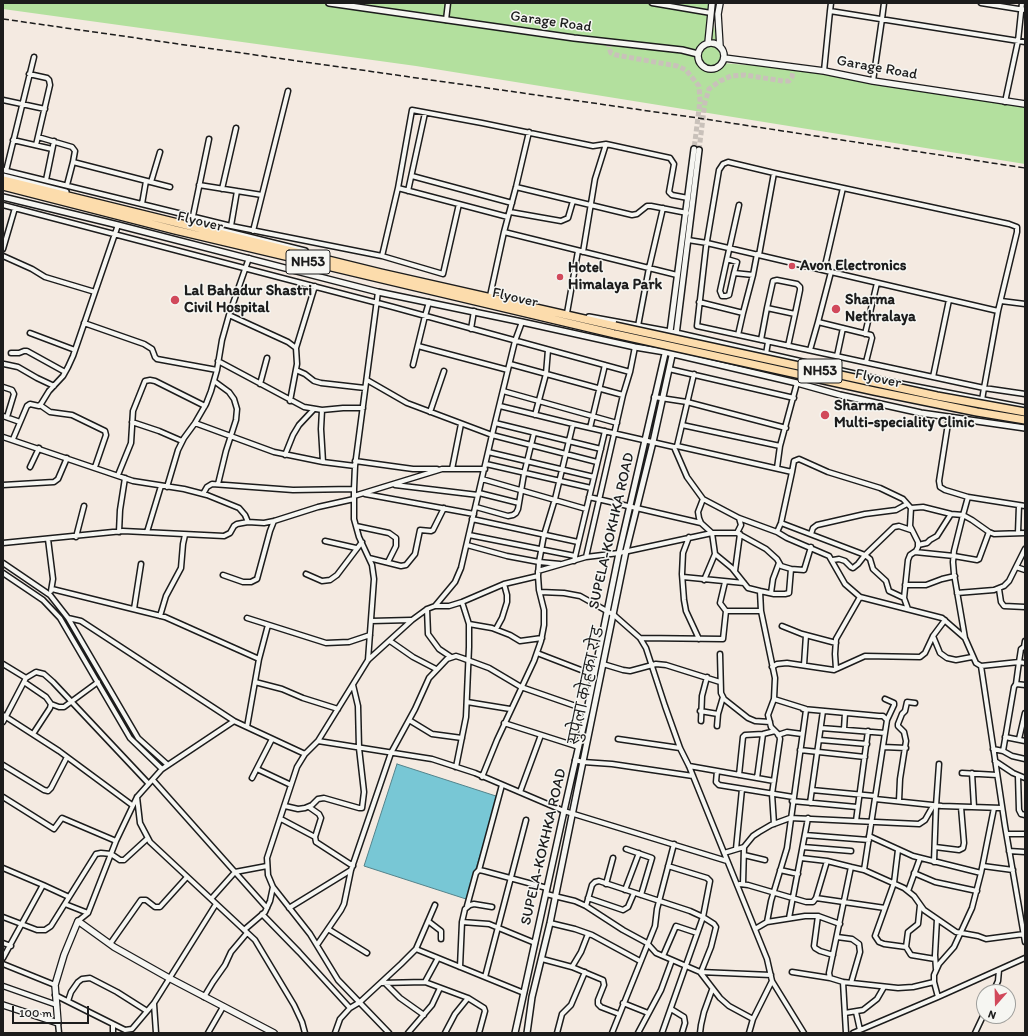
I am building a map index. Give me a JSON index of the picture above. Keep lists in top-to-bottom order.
{
  "streets": {
    "highway": ["Flyover", "NH53"],
    "main road": ["Garage Road"],
    "street": ["SUPELA-KOKHKA ROAD", "सुपेला कोहका रोड"]
  },
  "crossings": [
    ["SUPELA-KOKHKA ROAD", "सुपेला कोहका रोड"]
  ],
  "places": [
    "Avon Electronics",
    "Hotel Himalaya Park",
    "Lal Bahadur Shastri Civil Hospital",
    "Sharma Nethralaya",
    "Sharma Multi-speciality Clinic"
  ],
  "scale_bar": "100 m",
  "north": "bottom"
}
